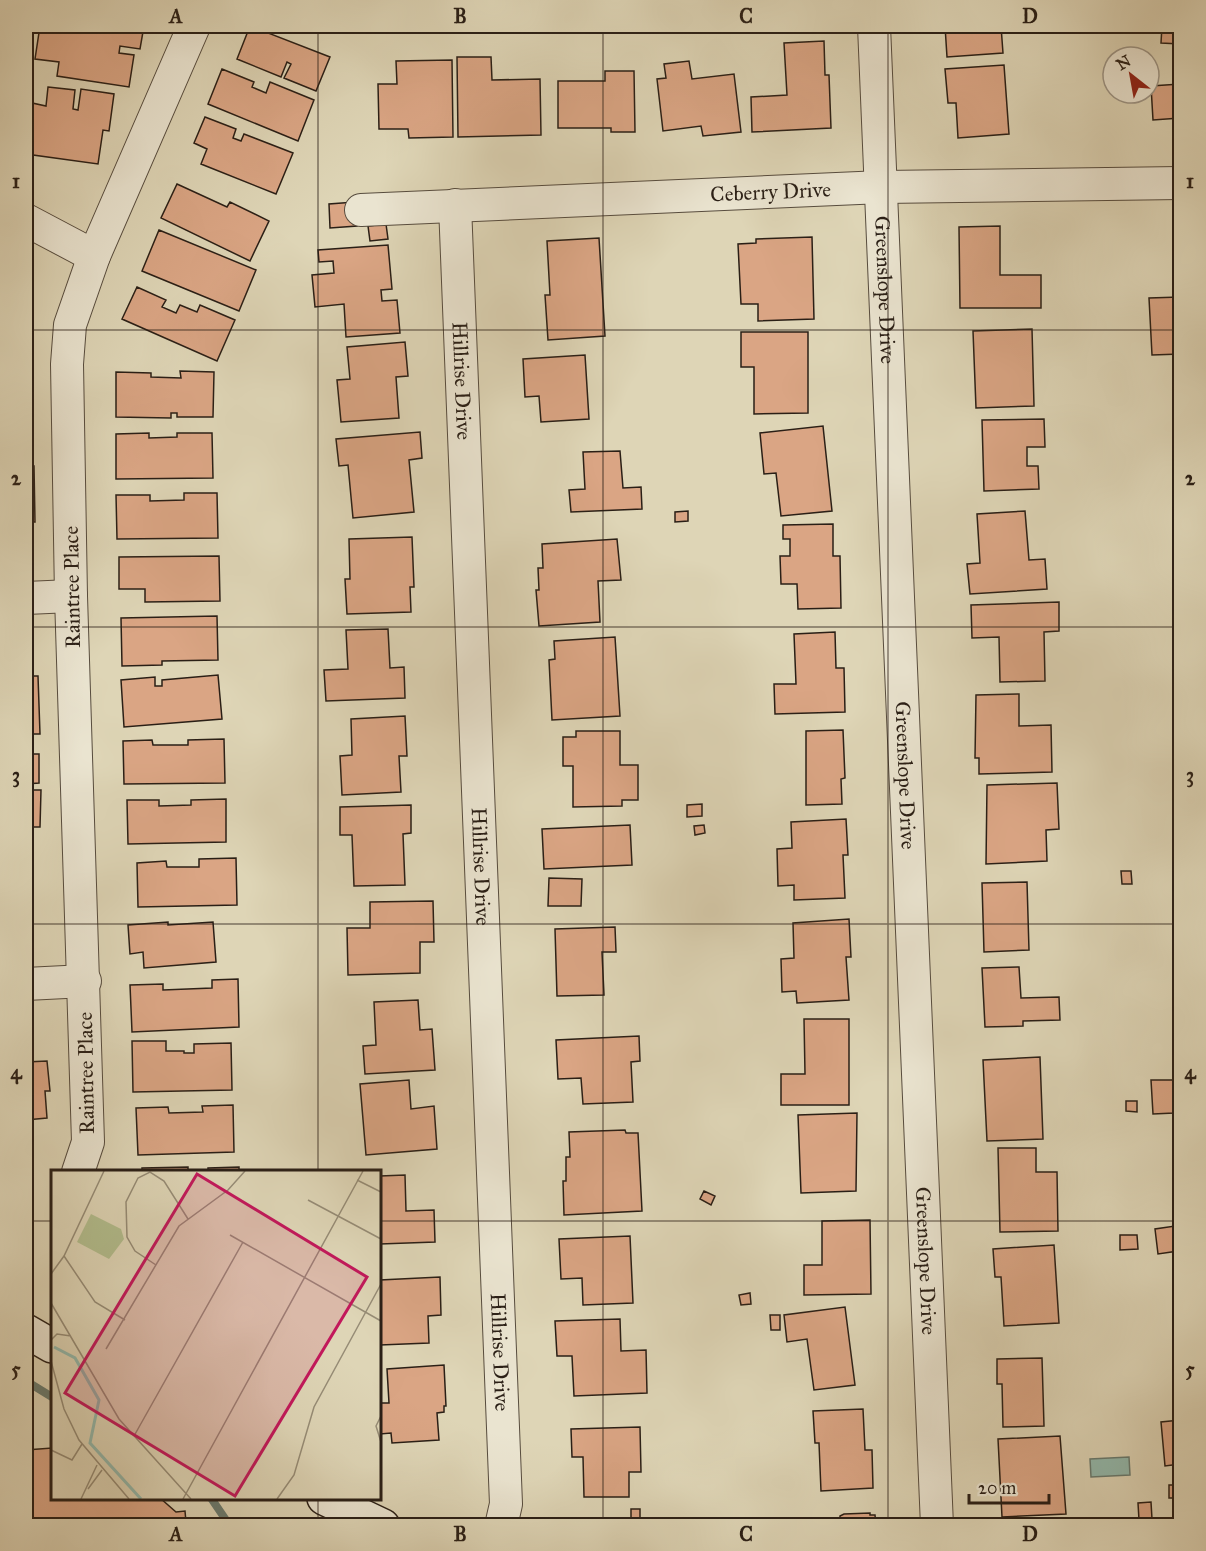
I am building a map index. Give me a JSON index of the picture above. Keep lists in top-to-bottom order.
{
  "streets": {
    "street": [
      "Ceberry Drive",
      "Greenslope Drive",
      "Hillrise Drive",
      "Raintree Place"
    ]
  },
  "crossings": [
    ["Ceberry Drive", "Greenslope Drive"],
    ["Ceberry Drive", "Hillrise Drive"]
  ],
  "scale_bar": "20 m",
  "north": "top left",
  "grid": {
    "columns": [
      "A",
      "B",
      "C",
      "D"
    ],
    "rows": [
      "1",
      "2",
      "3",
      "4",
      "5"
    ]
  }
}
